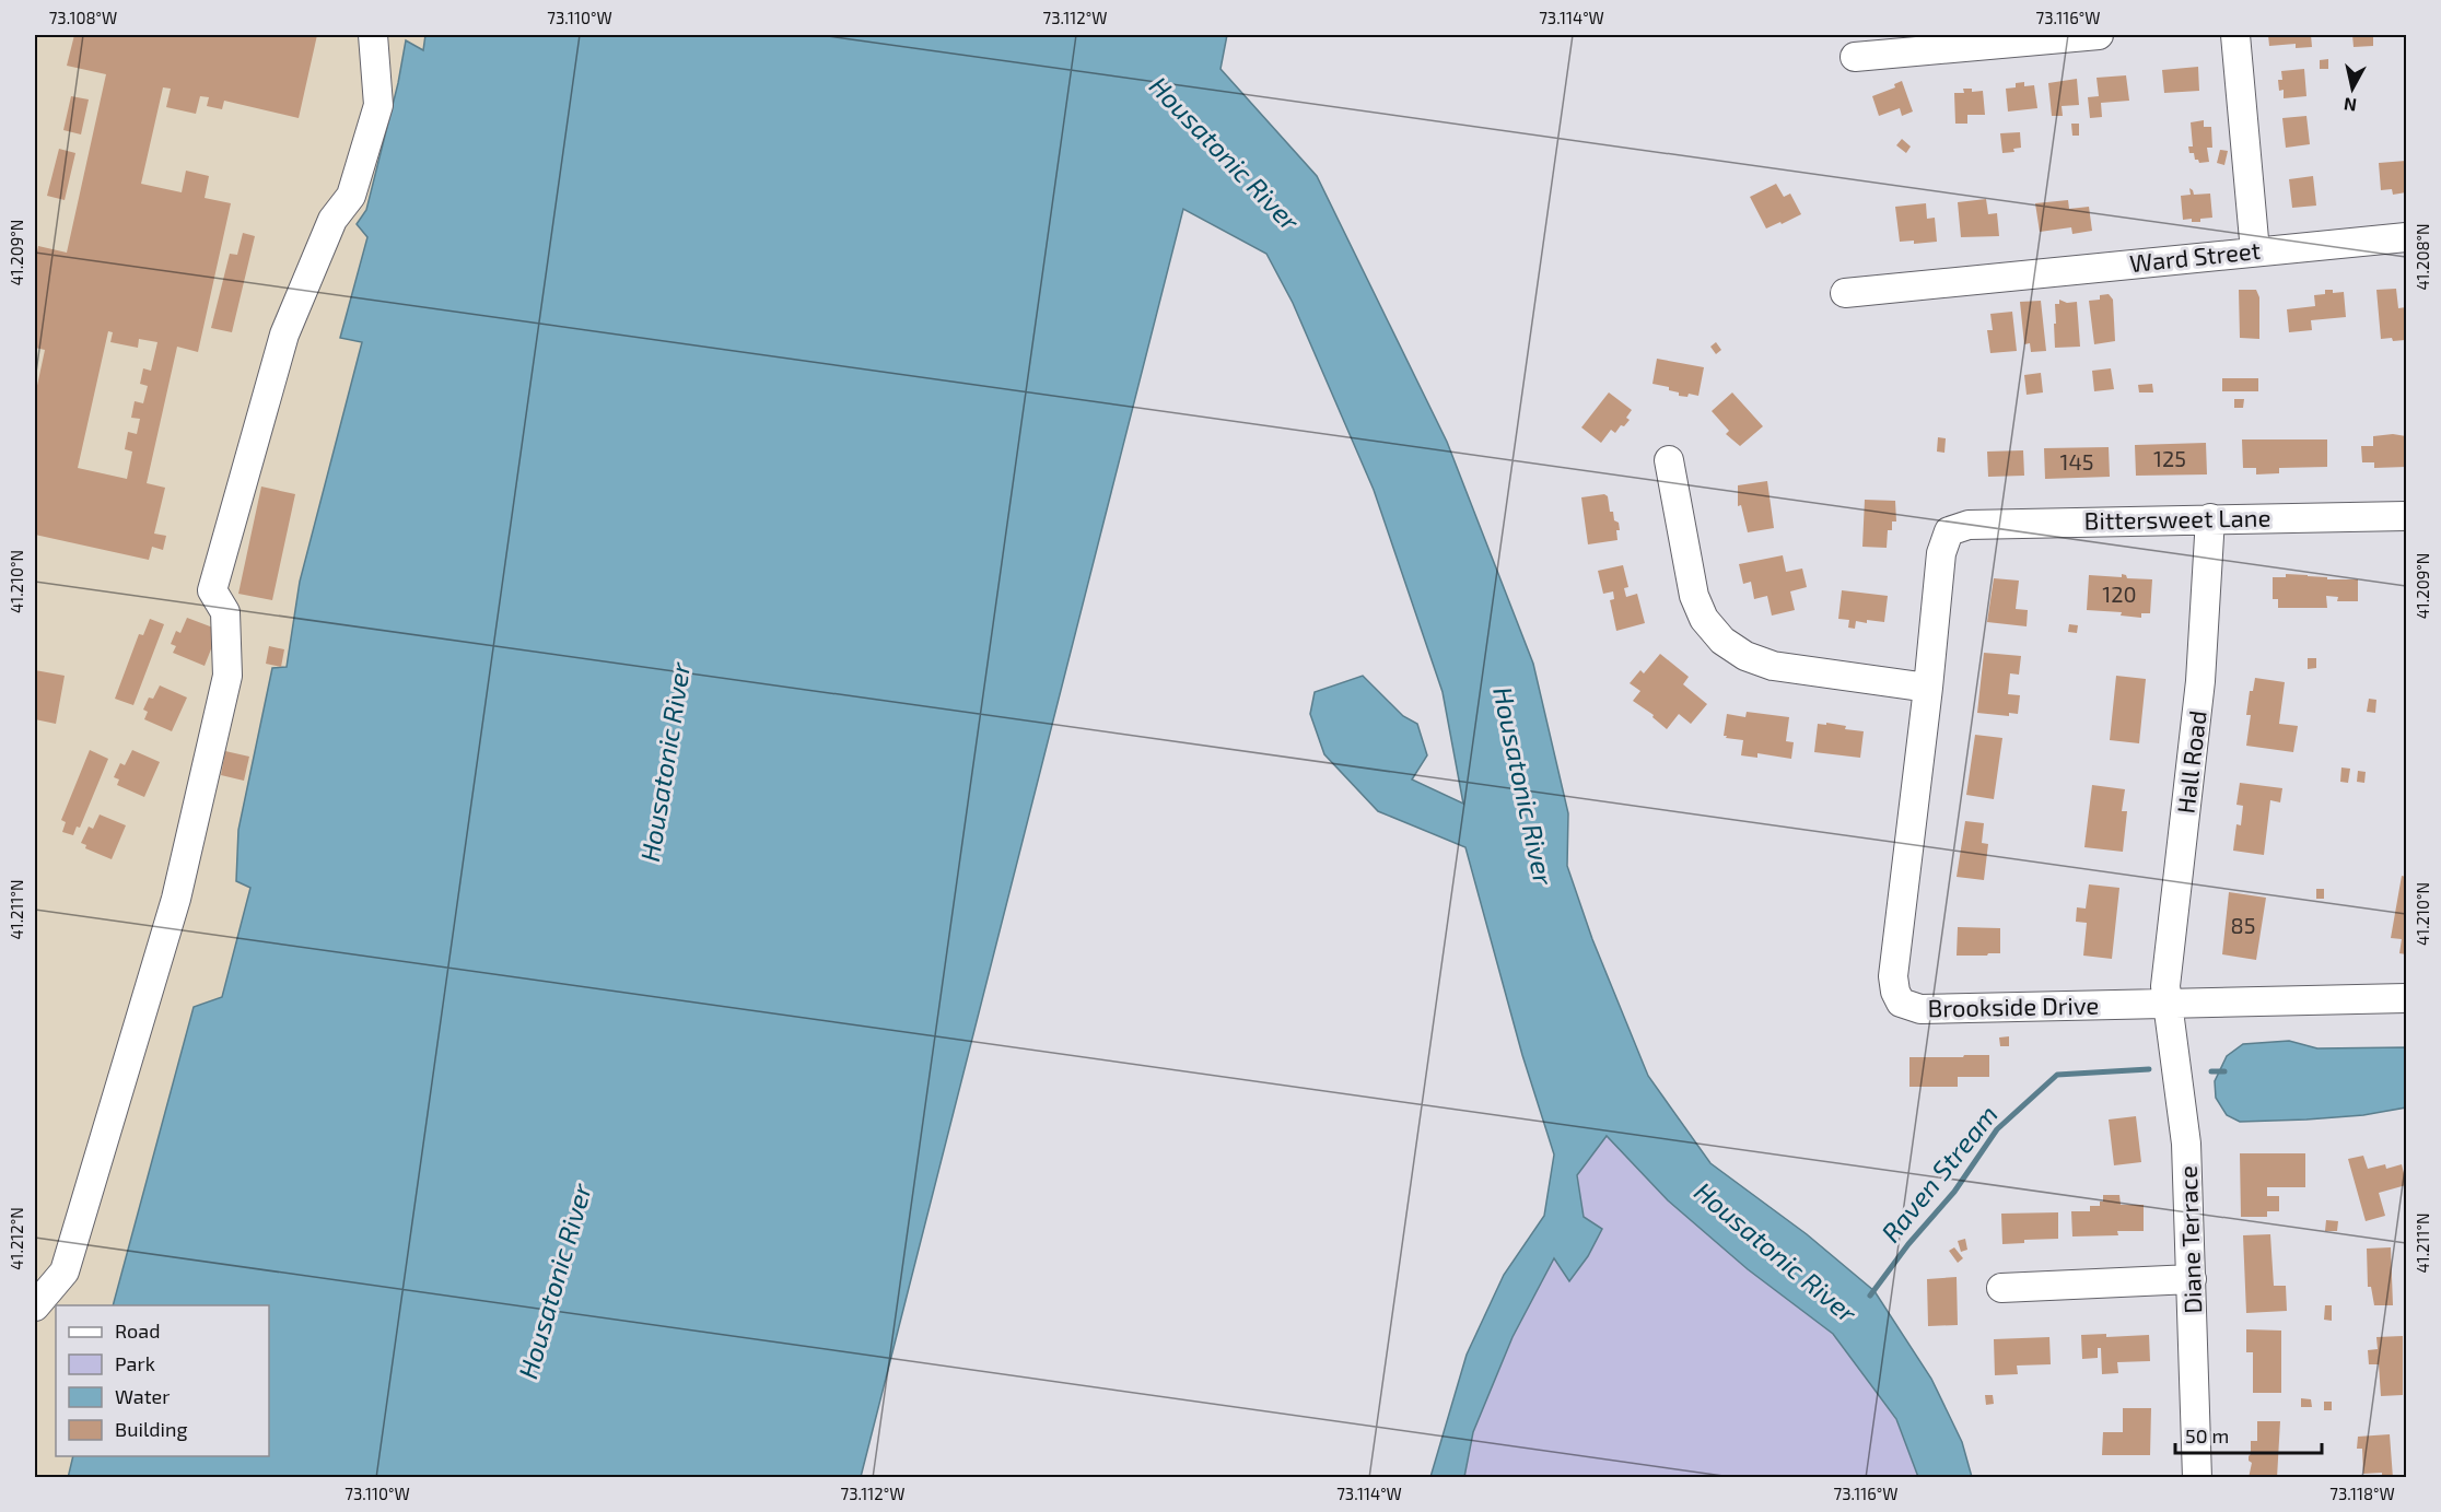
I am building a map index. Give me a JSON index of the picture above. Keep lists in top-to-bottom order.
{
  "streets": {
    "street": [
      "Ward Street",
      "Bittersweet Lane",
      "Hall Road",
      "Brookside Drive",
      "Diane Terrace"
    ]
  },
  "crossings": [
    ["Bittersweet Lane", "Hall Road"],
    ["Bittersweet Lane", "Brookside Drive"],
    ["Hall Road", "Brookside Drive"],
    ["Hall Road", "Diane Terrace"],
    ["Brookside Drive", "Diane Terrace"]
  ],
  "water": ["Housatonic River", "Raven Stream"],
  "house_numbers": [
    "125",
    "145",
    "120",
    "85"
  ],
  "legend": [
    "Road",
    "Park",
    "Water",
    "Building"
  ],
  "scale_bar": "50 m",
  "north": "bottom",
  "coordinates": [
    "73.108°W",
    "73.110°W",
    "73.112°W",
    "73.114°W",
    "73.116°W",
    "41.209°N",
    "41.208°N",
    "41.210°N",
    "41.211°N",
    "41.212°N",
    "73.118°W"
  ]
}
